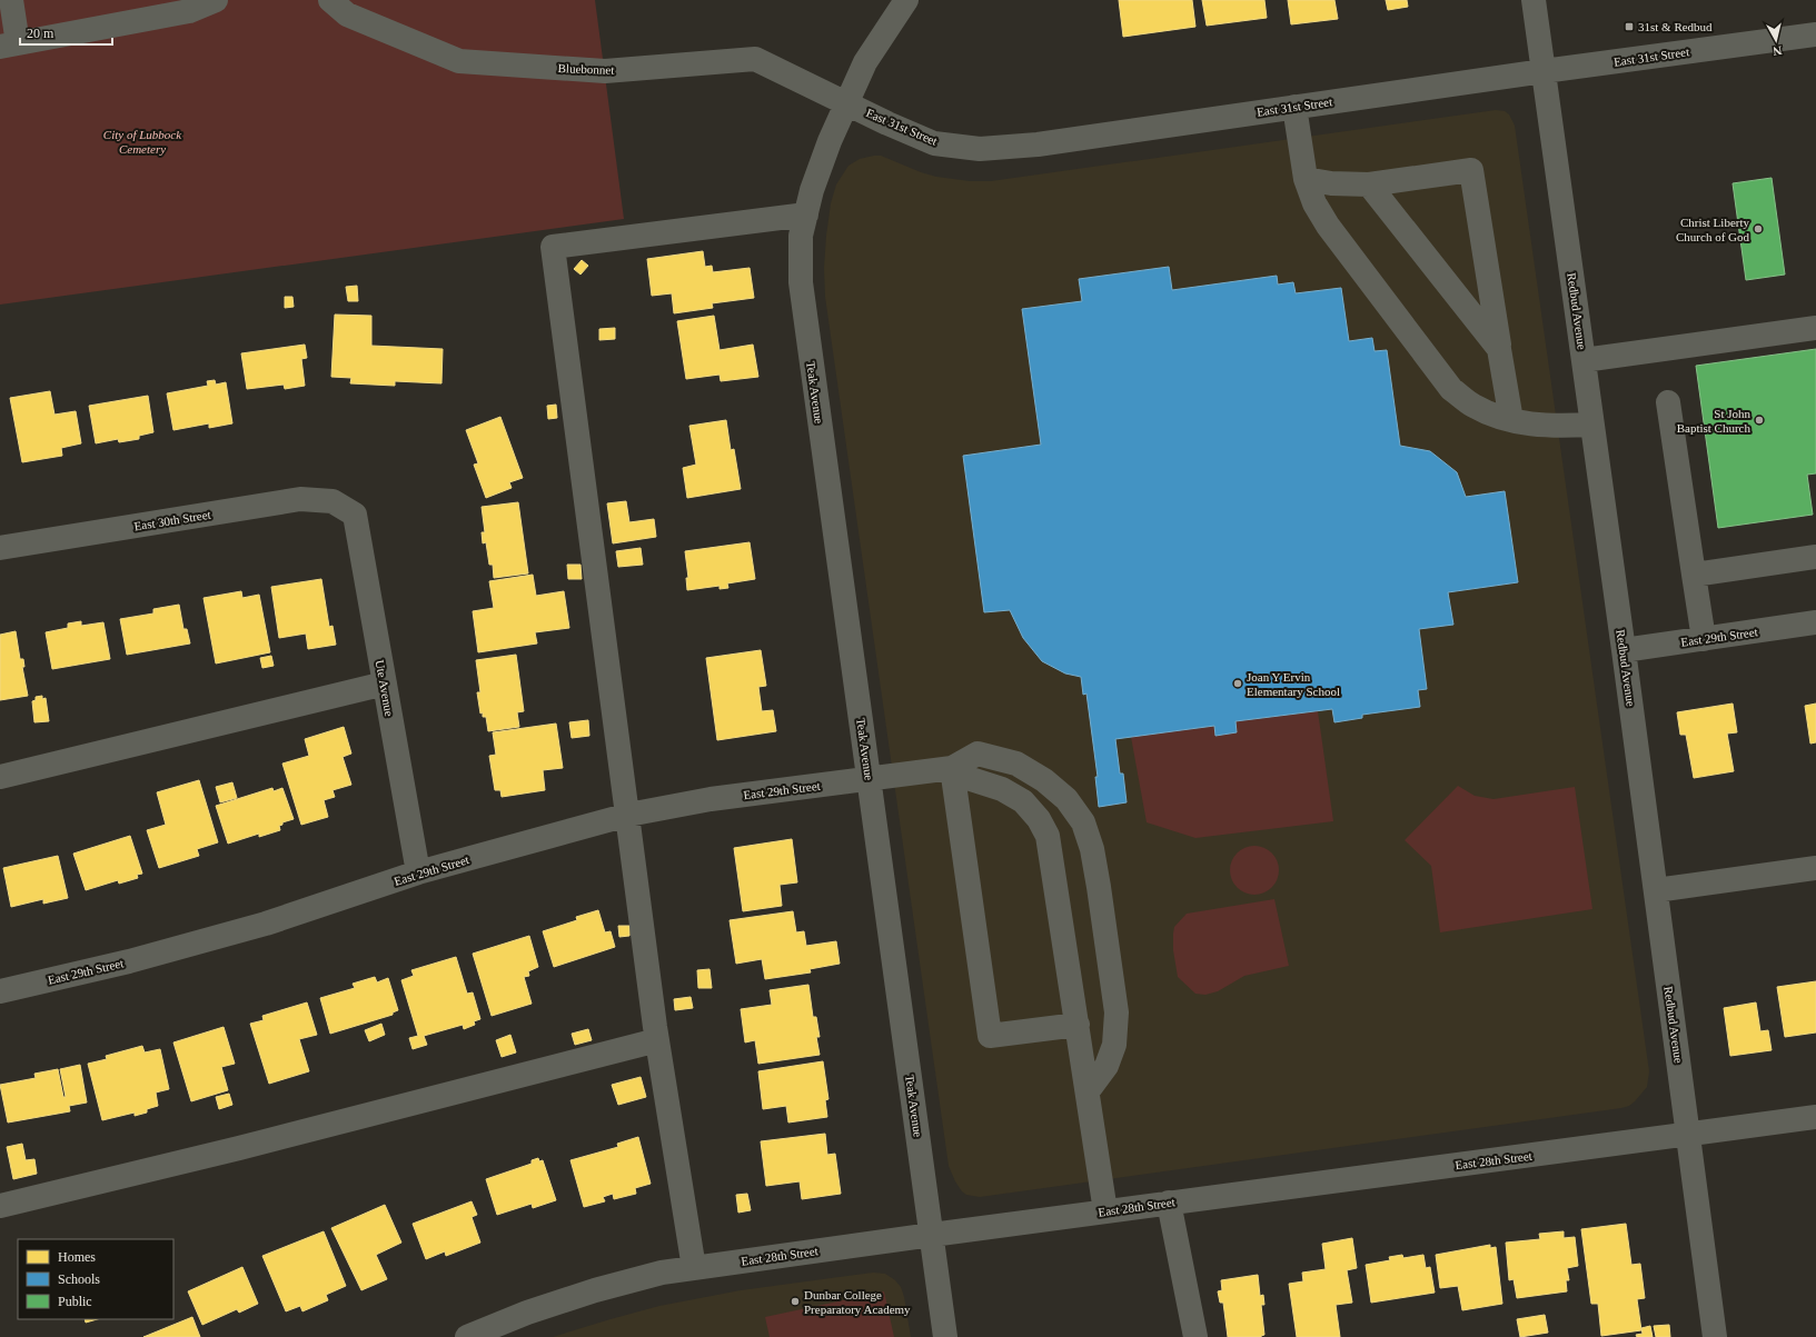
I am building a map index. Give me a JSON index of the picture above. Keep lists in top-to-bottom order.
{
  "streets": {
    "street": [
      "East 31st Street",
      "Bluebonnet",
      "Redbud Avenue",
      "Teak Avenue",
      "East 30th Street",
      "East 29th Street",
      "Ute Avenue",
      "East 28th Street"
    ]
  },
  "crossings": [
    ["East 31st Street", "Bluebonnet"],
    ["East 31st Street", "Redbud Avenue"],
    ["East 31st Street", "Teak Avenue"],
    ["Bluebonnet", "Teak Avenue"],
    ["Redbud Avenue", "East 29th Street"],
    ["Redbud Avenue", "East 28th Street"],
    ["Teak Avenue", "East 29th Street"],
    ["Teak Avenue", "East 28th Street"],
    ["East 30th Street", "Ute Avenue"],
    ["East 29th Street", "Ute Avenue"]
  ],
  "parks": ["City of Lubbock Cemetery"],
  "places": {
    "transit": ["31st & Redbud"],
    "other": [
      "Christ Liberty Church of God",
      "St John Baptist Church",
      "Joan Y Ervin Elementary School",
      "Dunbar College Preparatory Academy"
    ]
  },
  "legend": ["Homes", "Schools", "Public"],
  "scale_bar": "20 m",
  "north": "bottom"
}
